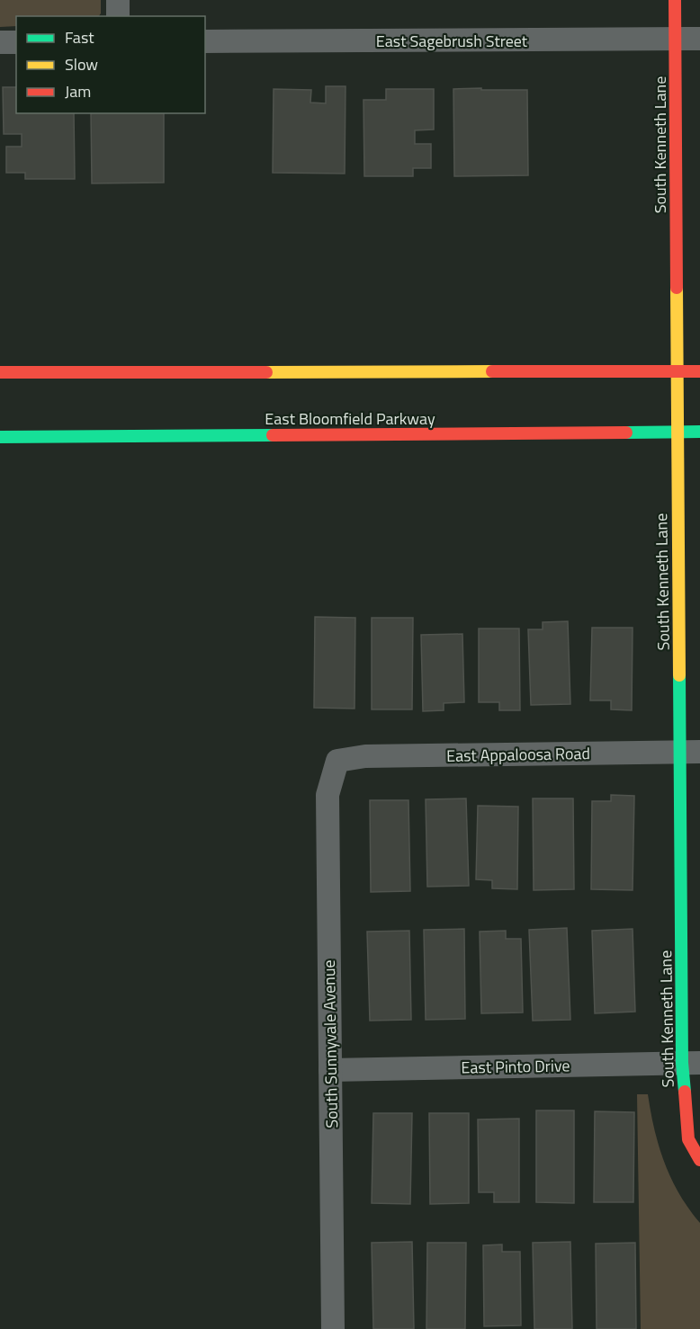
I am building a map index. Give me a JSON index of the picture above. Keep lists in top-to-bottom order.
{
  "streets": {
    "street": [
      "East Sagebrush Street",
      "South Kenneth Lane",
      "East Bloomfield Parkway",
      "East Appaloosa Road",
      "South Sunnyvale Avenue",
      "East Pinto Drive"
    ]
  },
  "crossings": [
    ["East Sagebrush Street", "South Kenneth Lane"],
    ["South Kenneth Lane", "East Bloomfield Parkway"],
    ["South Kenneth Lane", "East Appaloosa Road"],
    ["South Kenneth Lane", "East Pinto Drive"],
    ["East Appaloosa Road", "South Sunnyvale Avenue"],
    ["South Sunnyvale Avenue", "East Pinto Drive"]
  ],
  "legend": ["Fast", "Slow", "Jam"]
}
